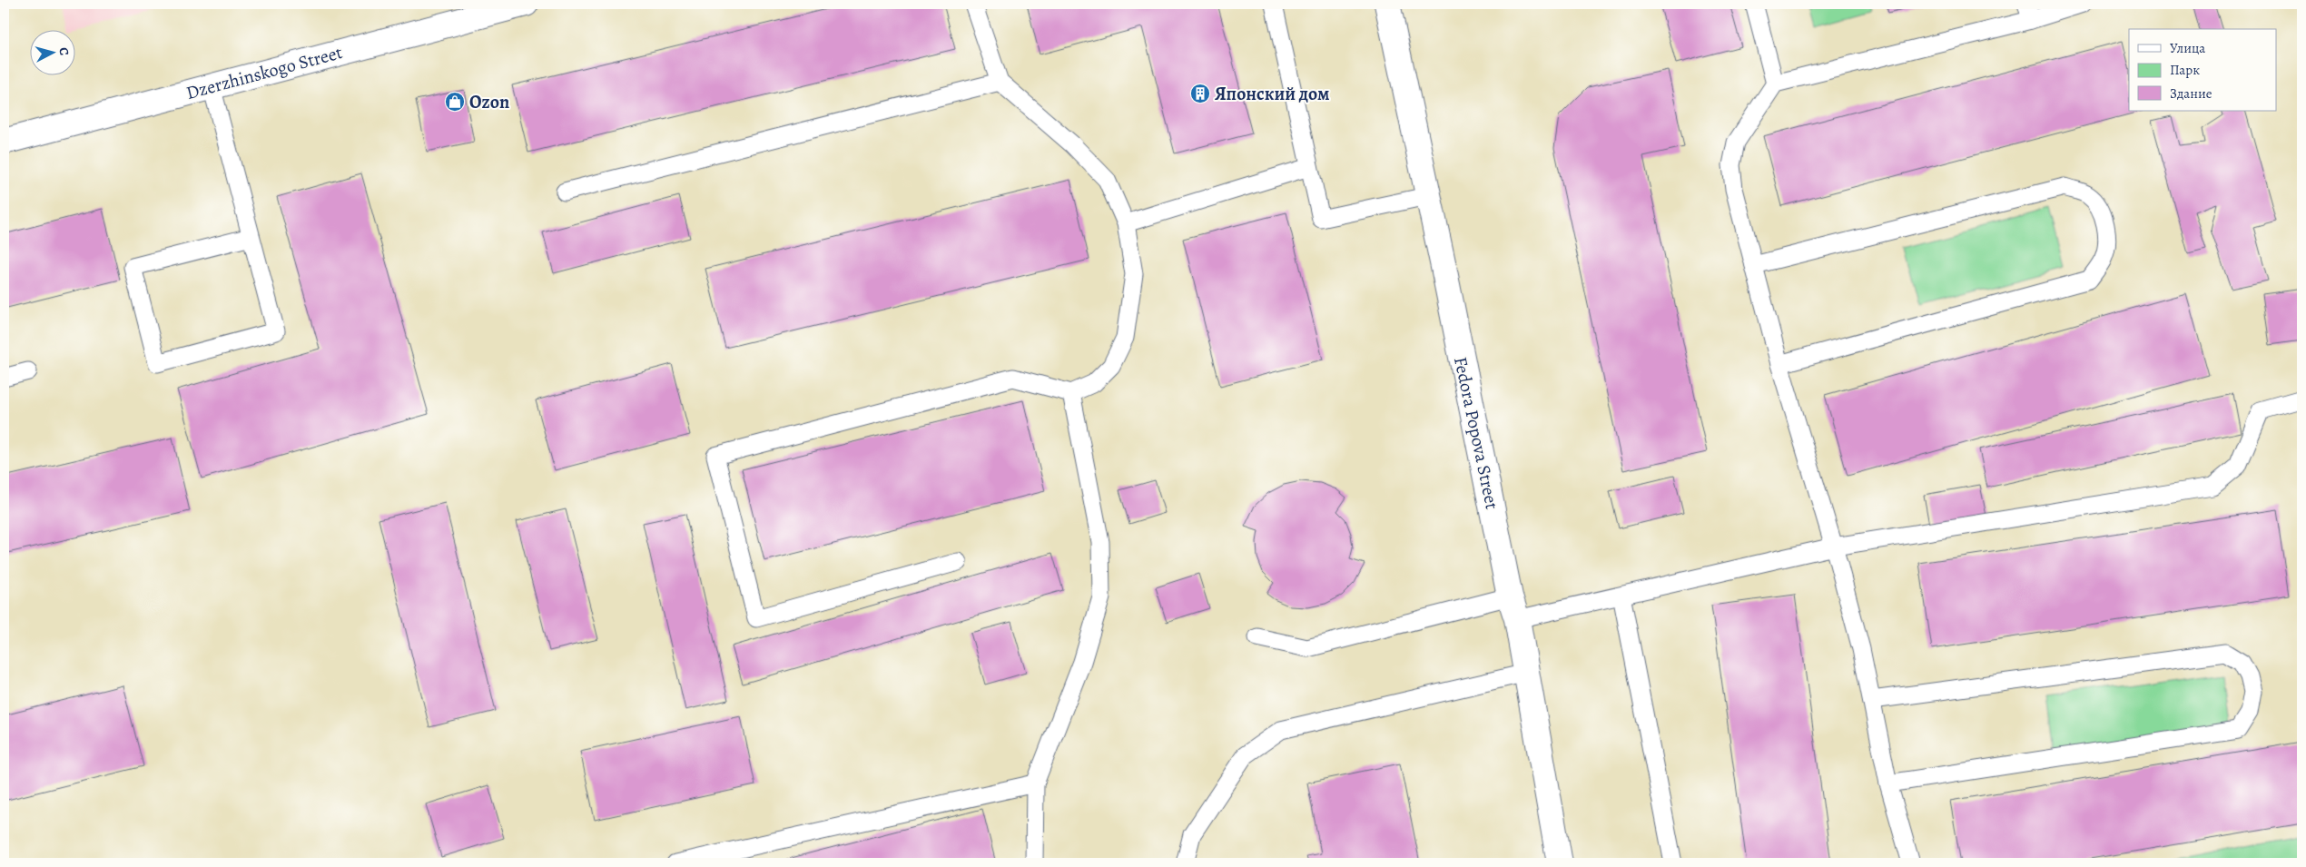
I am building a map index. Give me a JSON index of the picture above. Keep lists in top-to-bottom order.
{
  "streets": {
    "street": ["Dzerzhinskogo Street", "Fedora Popova Street"]
  },
  "places": {
    "building": ["Японский дом"],
    "shop": ["Ozon"]
  },
  "legend": ["Улица", "Парк", "Здание"],
  "north": "right"
}
